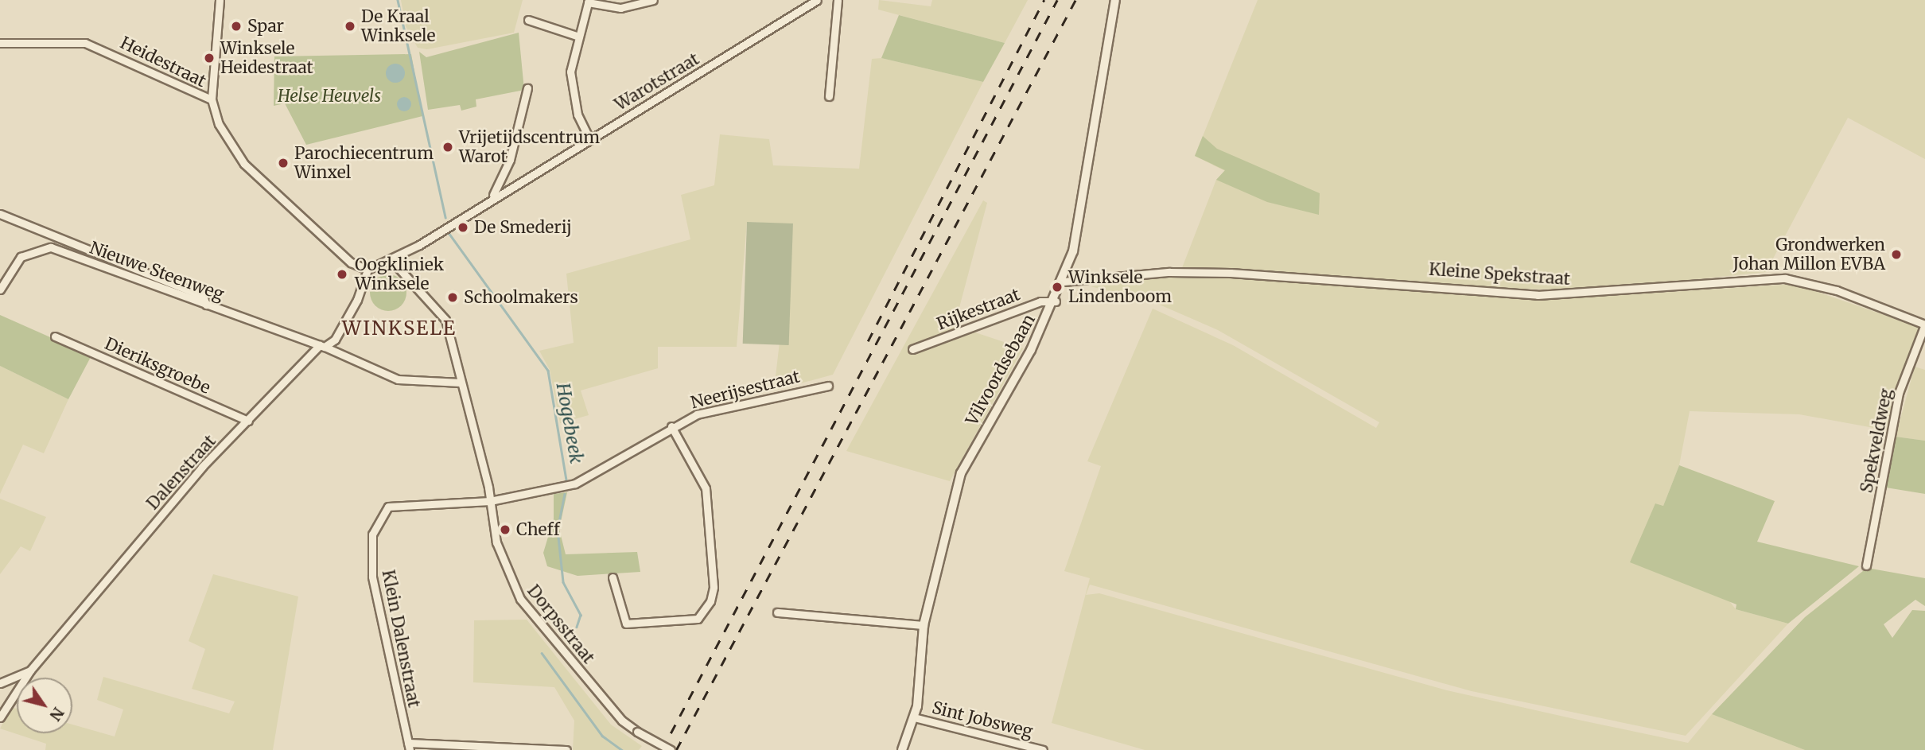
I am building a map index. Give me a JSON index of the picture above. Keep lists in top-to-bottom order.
{
  "streets": {
    "street": [
      "Heidestraat",
      "Warotstraat",
      "Nieuwe Steenweg",
      "Kleine Spekstraat",
      "Rijkestraat",
      "Dieriksgroebe",
      "Vilvoordsebaan",
      "Neerijsestraat",
      "Spekveldweg",
      "Dalenstraat",
      "Dorpsstraat",
      "Klein Dalenstraat",
      "Sint Jobsweg"
    ]
  },
  "crossings": [
    ["Heidestraat", "Warotstraat"],
    ["Heidestraat", "Dalenstraat"],
    ["Warotstraat", "Dalenstraat"],
    ["Warotstraat", "Dorpsstraat"],
    ["Nieuwe Steenweg", "Dalenstraat"],
    ["Kleine Spekstraat", "Vilvoordsebaan"],
    ["Kleine Spekstraat", "Spekveldweg"],
    ["Rijkestraat", "Vilvoordsebaan"],
    ["Dieriksgroebe", "Dalenstraat"],
    ["Vilvoordsebaan", "Sint Jobsweg"],
    ["Neerijsestraat", "Dorpsstraat"],
    ["Neerijsestraat", "Klein Dalenstraat"],
    ["Dorpsstraat", "Klein Dalenstraat"]
  ],
  "districts": ["WINKSELE"],
  "water": ["Hogebeek"],
  "parks": ["Helse Heuvels"],
  "places": [
    "Spar",
    "De Kraal Winksele",
    "Winksele Heidestraat",
    "Vrijetijdscentrum Warot",
    "Parochiecentrum Winxel",
    "De Smederij",
    "Grondwerken Johan Millon EVBA",
    "Oogkliniek Winksele",
    "Winksele Lindenboom",
    "Schoolmakers",
    "Cheff"
  ],
  "north": "bottom right"
}
